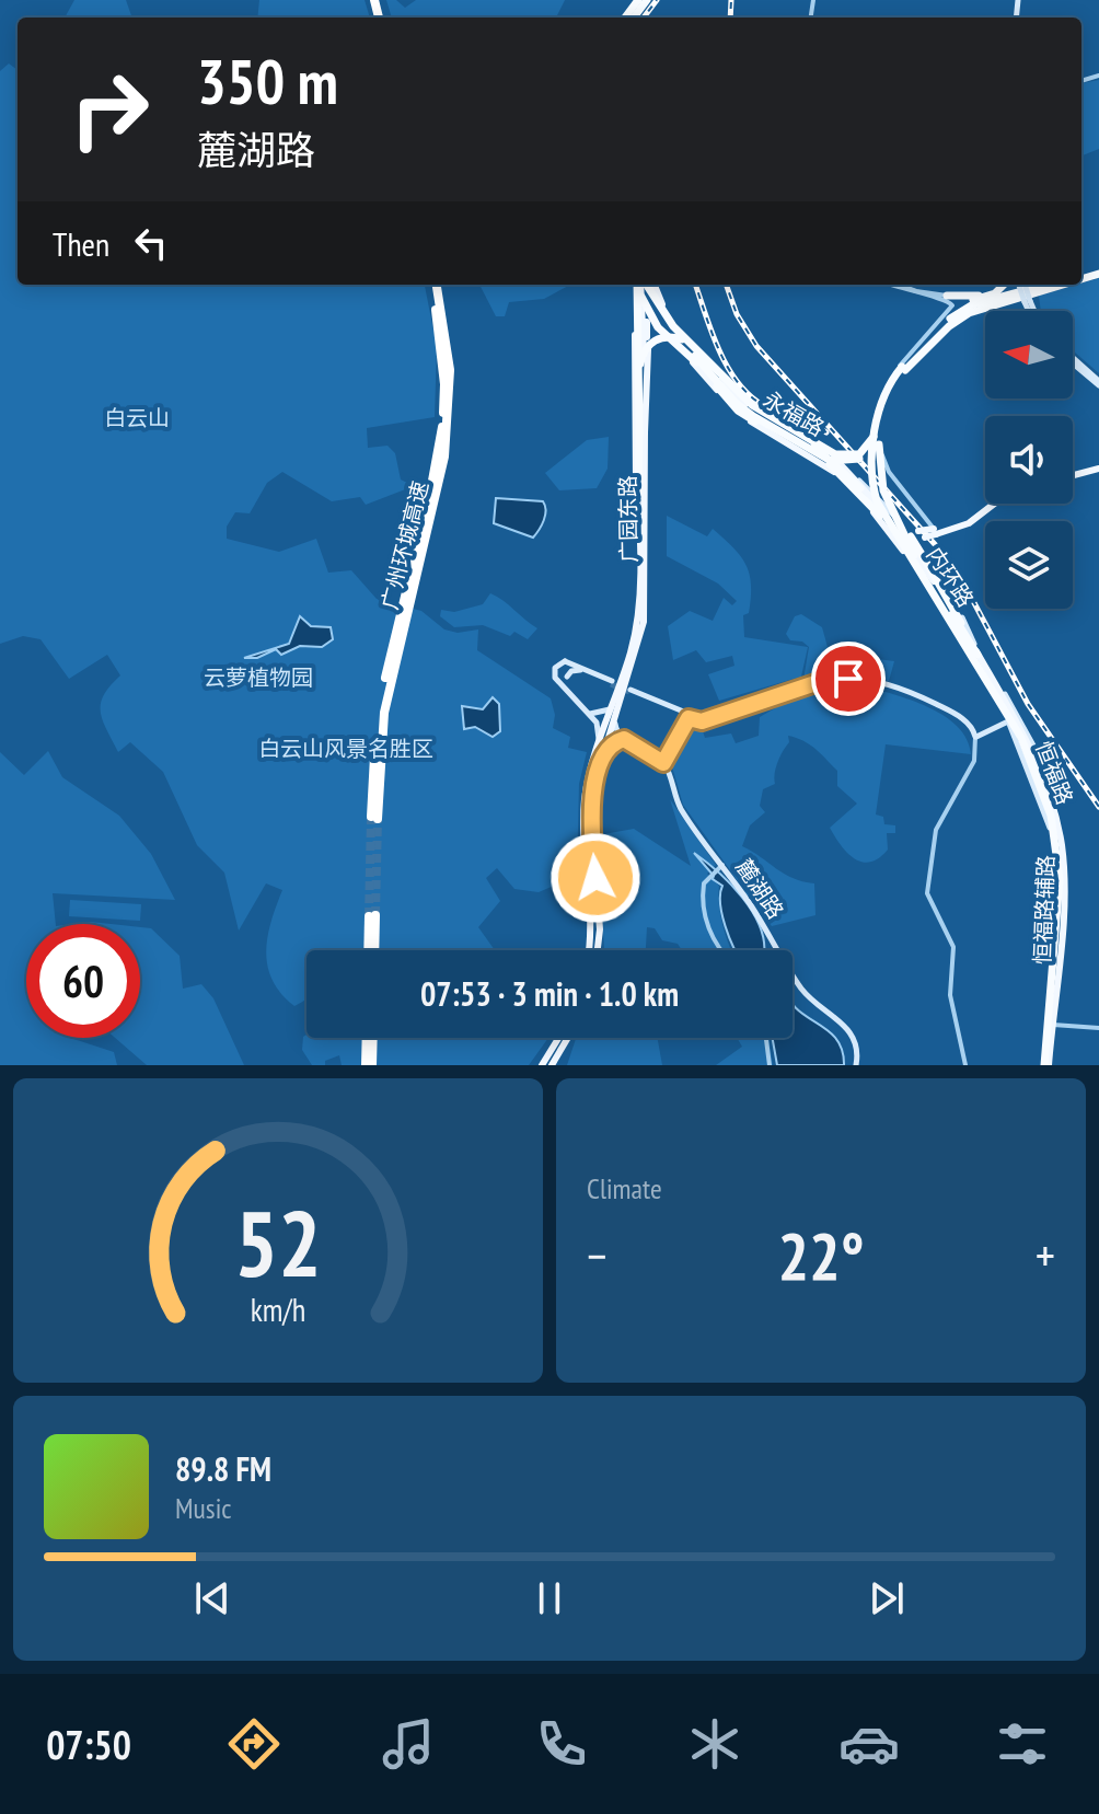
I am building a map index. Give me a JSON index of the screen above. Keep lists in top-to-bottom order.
{
  "streets": {
    "highway": ["广州环城高速", "内环路"],
    "main road": [
      "永福路",
      "广园东路",
      "恒福路",
      "麓湖路",
      "恒福路辅路"
    ]
  },
  "crossings": [
    ["永福路", "内环路"],
    ["永福路", "恒福路"],
    ["内环路", "恒福路"],
    ["内环路", "恒福路辅路"],
    ["恒福路", "恒福路辅路"]
  ],
  "parks": ["白云山", "云萝植物园", "白云山风景名胜区"],
  "north": "left",
  "page": {
    "turn": ["350 m", "麓湖路"],
    "then": "Then",
    "limit": "60",
    "trip": "07:53 · 3 min · 1.0 km",
    "tile": "Climate",
    "heat": ["−", "22°", "+"],
    "song": ["89.8 FM", "Music"],
    "tabs": "07:50",
    "gauge": ["52", "km/h"]
  }
}
